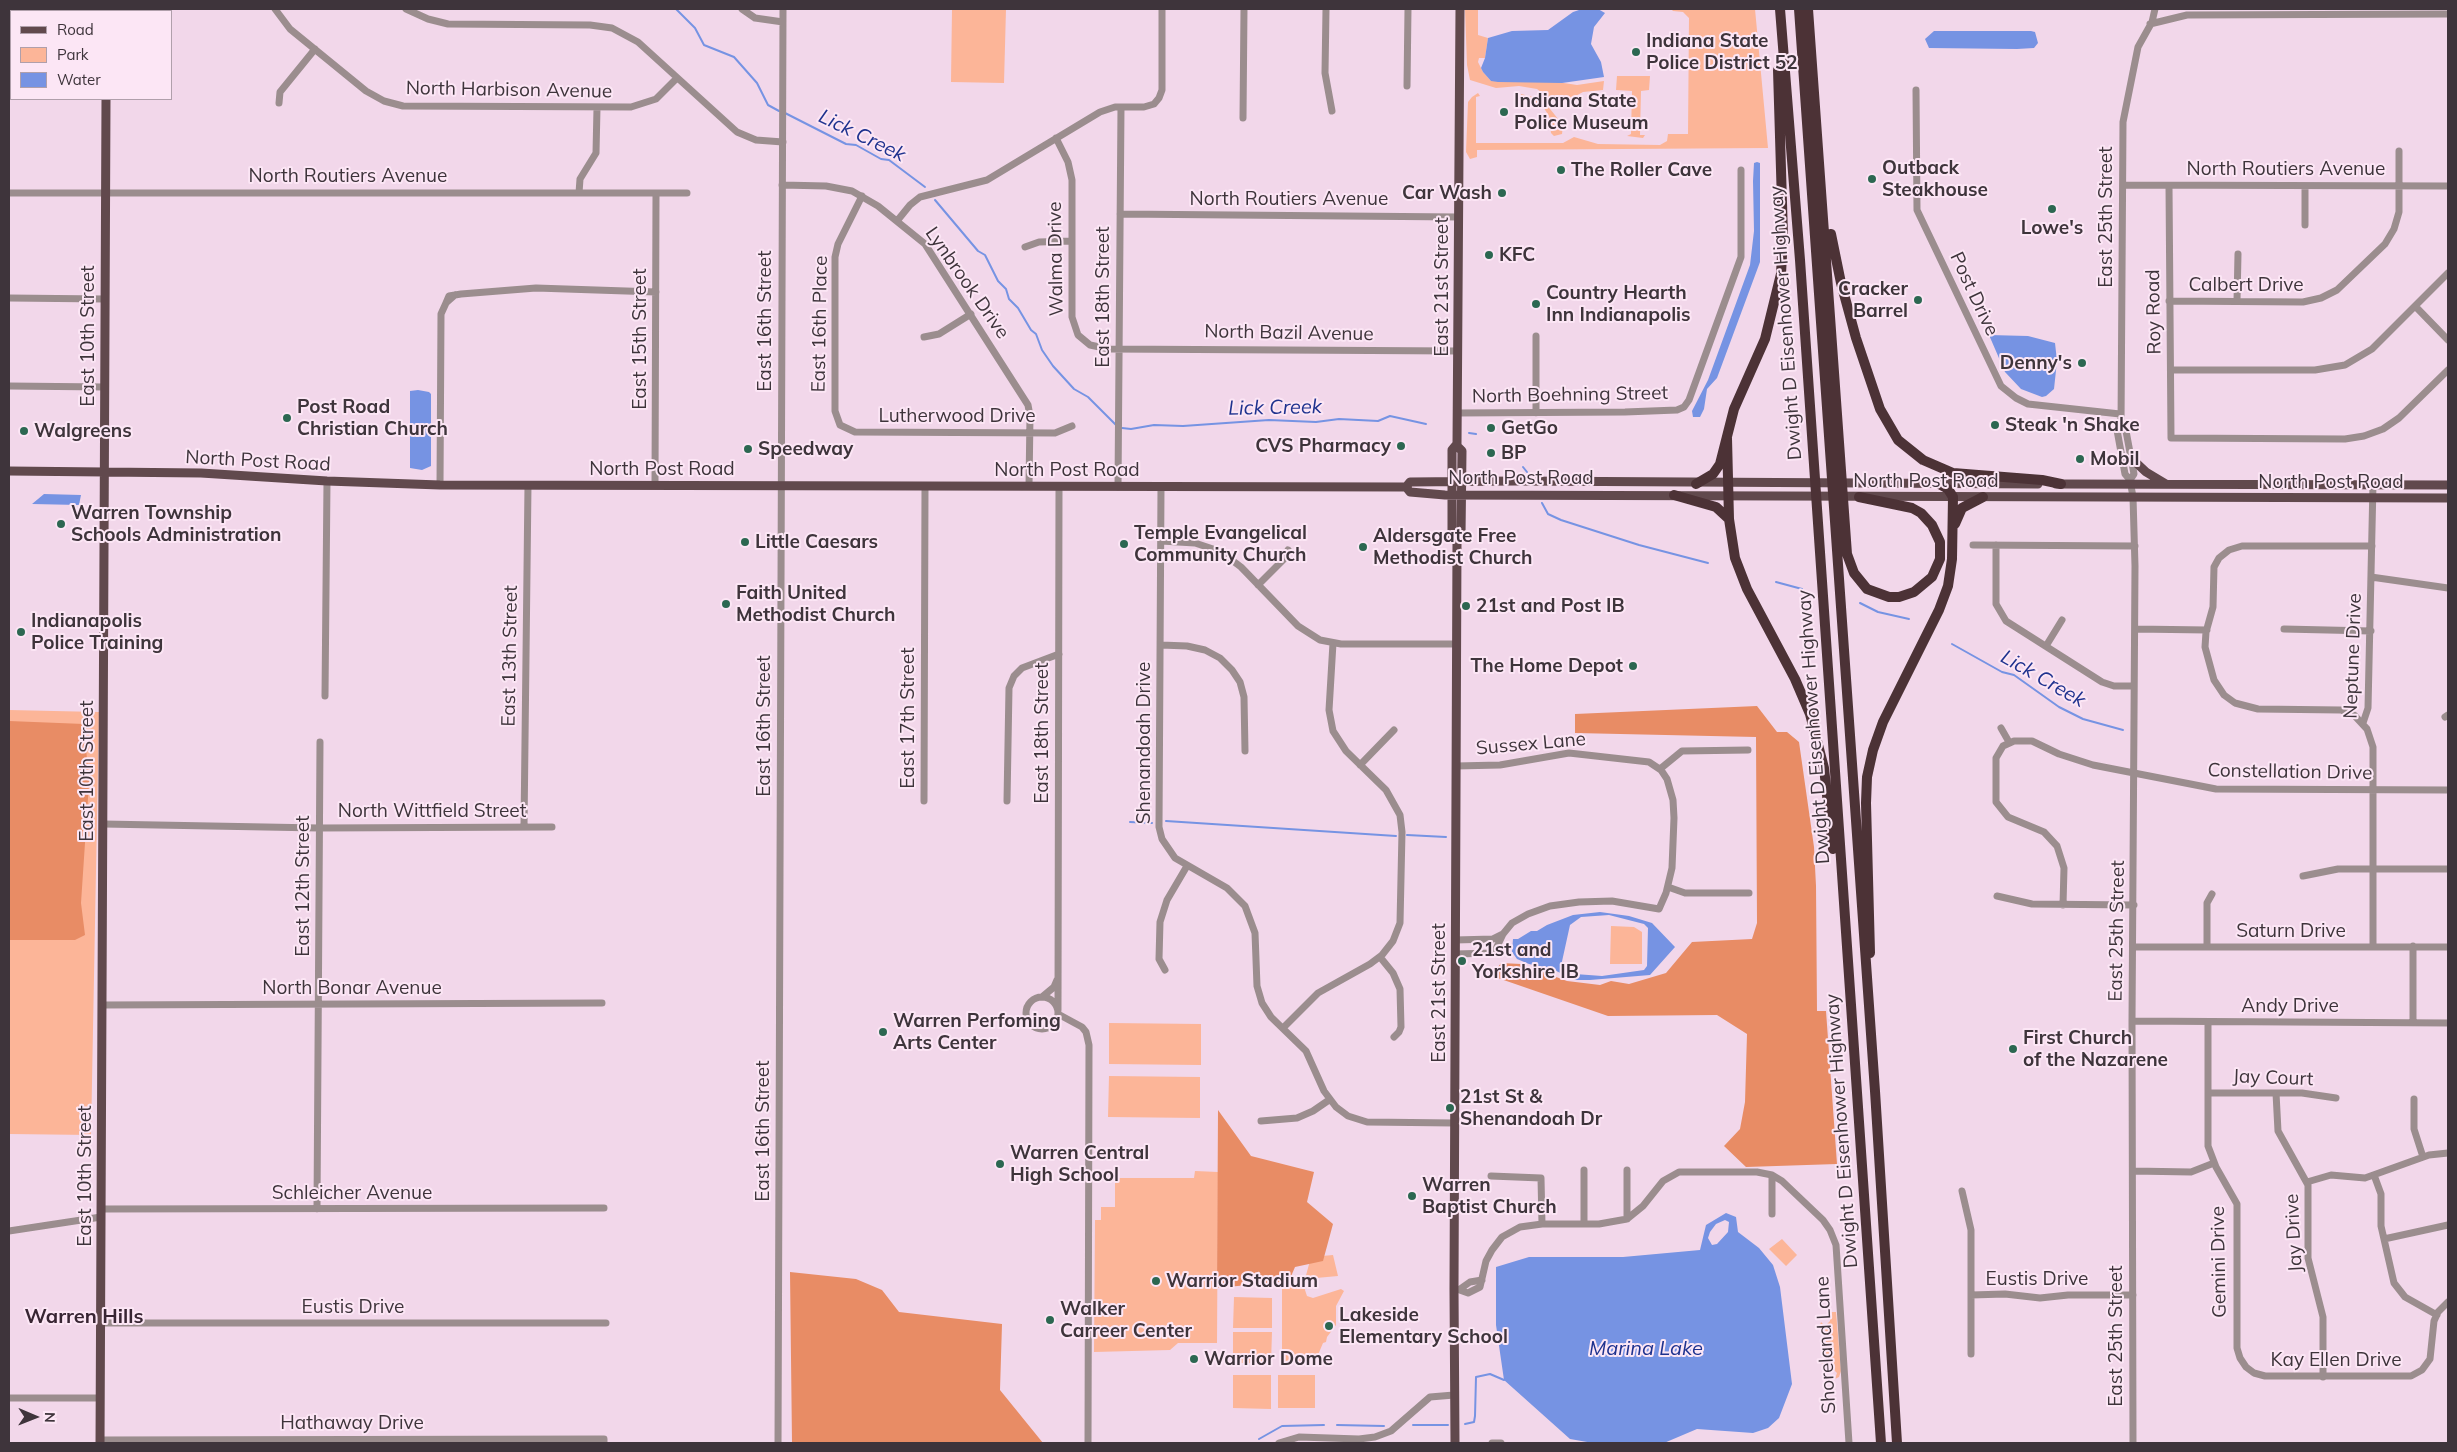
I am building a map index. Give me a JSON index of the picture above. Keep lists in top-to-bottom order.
{
  "streets": {
    "highway": ["Dwight D Eisenhower Highway"],
    "main road": ["East 21st Street", "East 10th Street", "North Post Road"],
    "street": [
      "North Harbison Avenue",
      "North Routiers Avenue",
      "East 25th Street",
      "Walma Drive",
      "Lynbrook Drive",
      "Calbert Drive",
      "Post Drive",
      "East 18th Street",
      "Roy Road",
      "East 16th Street",
      "East 16th Place",
      "North Bazil Avenue",
      "East 15th Street",
      "North Boehning Street",
      "Lutherwood Drive",
      "East 13th Street",
      "Neptune Drive",
      "East 17th Street",
      "Shenandoah Drive",
      "Sussex Lane",
      "Constellation Drive",
      "North Wittfield Street",
      "East 12th Street",
      "Saturn Drive",
      "North Bonar Avenue",
      "Andy Drive",
      "Jay Court",
      "Schleicher Avenue",
      "Jay Drive",
      "Gemini Drive",
      "Eustis Drive",
      "Shoreland Lane",
      "Kay Ellen Drive",
      "Hathaway Drive"
    ]
  },
  "crossings": [
    ["North Routiers Avenue", "East 25th Street"],
    ["North Routiers Avenue", "Calbert Drive"],
    ["North Routiers Avenue", "East 21st Street"],
    ["North Routiers Avenue", "East 18th Street"],
    ["North Routiers Avenue", "Roy Road"],
    ["North Routiers Avenue", "East 10th Street"],
    ["North Routiers Avenue", "East 15th Street"],
    ["East 25th Street", "Post Drive"],
    ["East 25th Street", "North Post Road"],
    ["East 25th Street", "Constellation Drive"],
    ["East 25th Street", "Saturn Drive"],
    ["East 25th Street", "Andy Drive"],
    ["East 25th Street", "Eustis Drive"],
    ["Walma Drive", "East 18th Street"],
    ["Walma Drive", "North Bazil Avenue"],
    ["Lynbrook Drive", "East 16th Street"],
    ["Lynbrook Drive", "East 16th Place"],
    ["Lynbrook Drive", "Lutherwood Drive"],
    ["Lynbrook Drive", "North Post Road"],
    ["Calbert Drive", "Roy Road"],
    ["East 21st Street", "North Bazil Avenue"],
    ["East 21st Street", "North Boehning Street"],
    ["East 21st Street", "North Post Road"],
    ["East 21st Street", "Shenandoah Drive"],
    ["East 21st Street", "Sussex Lane"],
    ["East 18th Street", "North Bazil Avenue"],
    ["East 18th Street", "North Post Road"],
    ["East 16th Street", "North Post Road"],
    ["East 16th Place", "Lutherwood Drive"],
    ["East 10th Street", "North Post Road"],
    ["East 10th Street", "North Wittfield Street"],
    ["East 10th Street", "North Bonar Avenue"],
    ["East 10th Street", "Schleicher Avenue"],
    ["East 10th Street", "Eustis Drive"],
    ["East 10th Street", "Hathaway Drive"],
    ["East 15th Street", "North Post Road"],
    ["North Post Road", "East 13th Street"],
    ["North Post Road", "Neptune Drive"],
    ["North Post Road", "East 17th Street"],
    ["North Post Road", "Shenandoah Drive"],
    ["East 13th Street", "North Wittfield Street"],
    ["Neptune Drive", "Constellation Drive"],
    ["Neptune Drive", "Saturn Drive"],
    ["North Wittfield Street", "East 12th Street"],
    ["East 12th Street", "North Bonar Avenue"],
    ["East 12th Street", "Schleicher Avenue"],
    ["Andy Drive", "Gemini Drive"],
    ["Jay Court", "Jay Drive"],
    ["Jay Court", "Gemini Drive"],
    ["Jay Drive", "Kay Ellen Drive"],
    ["Gemini Drive", "Kay Ellen Drive"]
  ],
  "districts": ["Warren Hills"],
  "water": ["Lick Creek", "Marina Lake"],
  "places": [
    "Indiana State Police District 52",
    "Indiana State Police Museum",
    "The Roller Cave",
    "Outback Steakhouse",
    "Car Wash",
    "Lowe's",
    "KFC",
    "Cracker Barrel",
    "Country Hearth Inn Indianapolis",
    "Denny's",
    "Post Road Christian Church",
    "Steak 'n Shake",
    "GetGo",
    "Walgreens",
    "CVS Pharmacy",
    "Speedway",
    "BP",
    "Mobil",
    "Warren Township Schools Administration",
    "Little Caesars",
    "Temple Evangelical Community Church",
    "Aldersgate Free Methodist Church",
    "Faith United Methodist Church",
    "21st and Post IB",
    "Indianapolis Police Training",
    "The Home Depot",
    "21st and Yorkshire IB",
    "Warren Perfoming Arts Center",
    "First Church of the Nazarene",
    "21st St & Shenandoah Dr",
    "Warren Central High School",
    "Warren Baptist Church",
    "Warrior Stadium",
    "Walker Carreer Center",
    "Lakeside Elementary School",
    "Warrior Dome"
  ],
  "legend": ["Road", "Park", "Water"],
  "north": "right"
}
